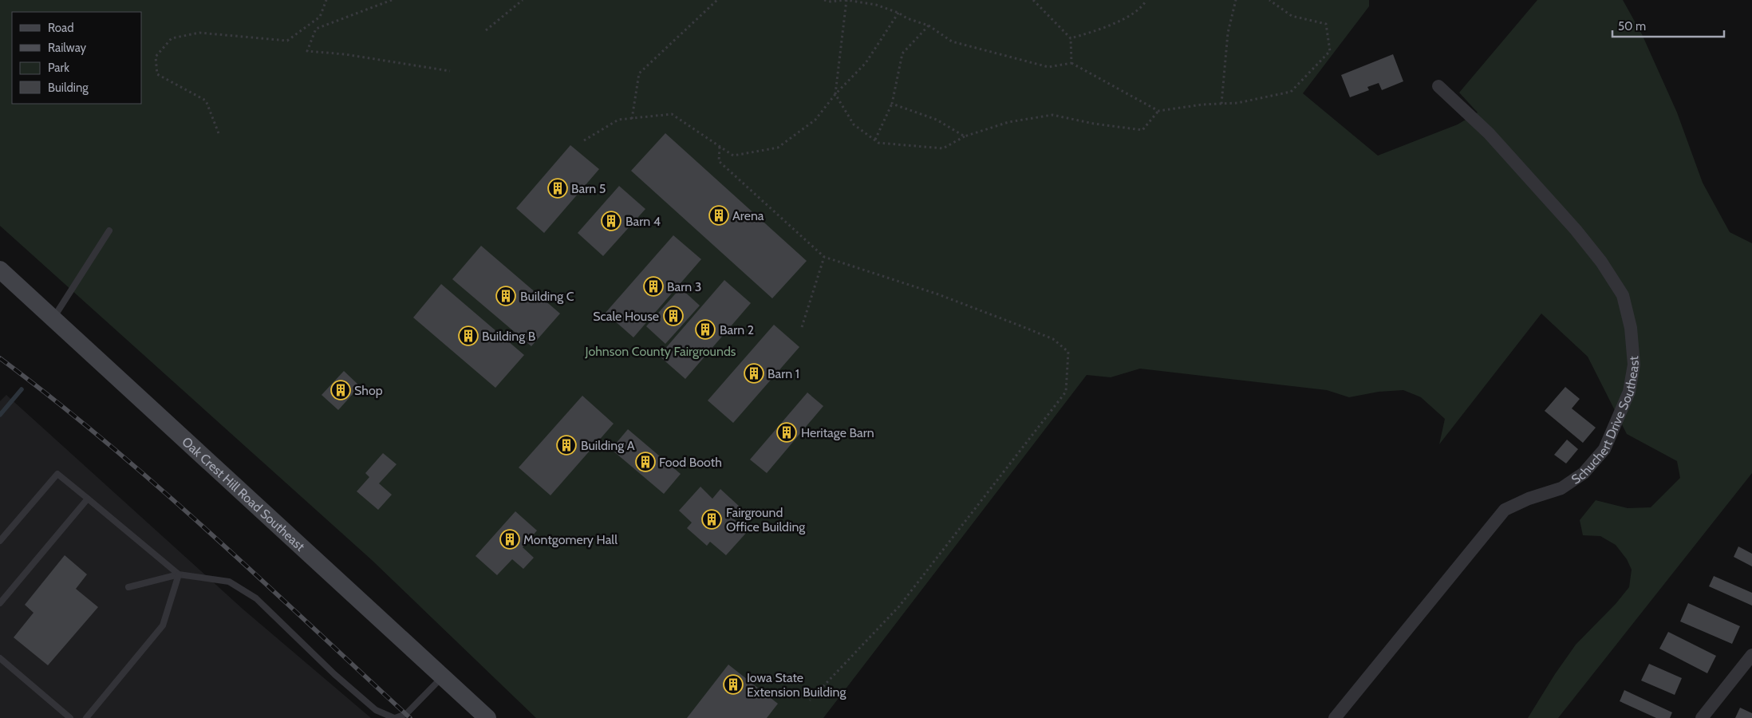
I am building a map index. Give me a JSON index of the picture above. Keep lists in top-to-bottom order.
{
  "streets": {
    "main road": ["Oak Crest Hill Road Southeast"],
    "street": ["Schuchert Drive Southeast"]
  },
  "parks": ["Johnson County Fairgrounds"],
  "places": {
    "building": [
      "Barn 5",
      "Arena",
      "Barn 4",
      "Barn 3",
      "Building C",
      "Scale House",
      "Barn 2",
      "Building B",
      "Barn 1",
      "Shop",
      "Heritage Barn",
      "Building A",
      "Food Booth",
      "Fairground Office Building",
      "Montgomery Hall",
      "Iowa State Extension Building"
    ]
  },
  "legend": [
    "Road",
    "Railway",
    "Park",
    "Building"
  ],
  "scale_bar": "50 m"
}
